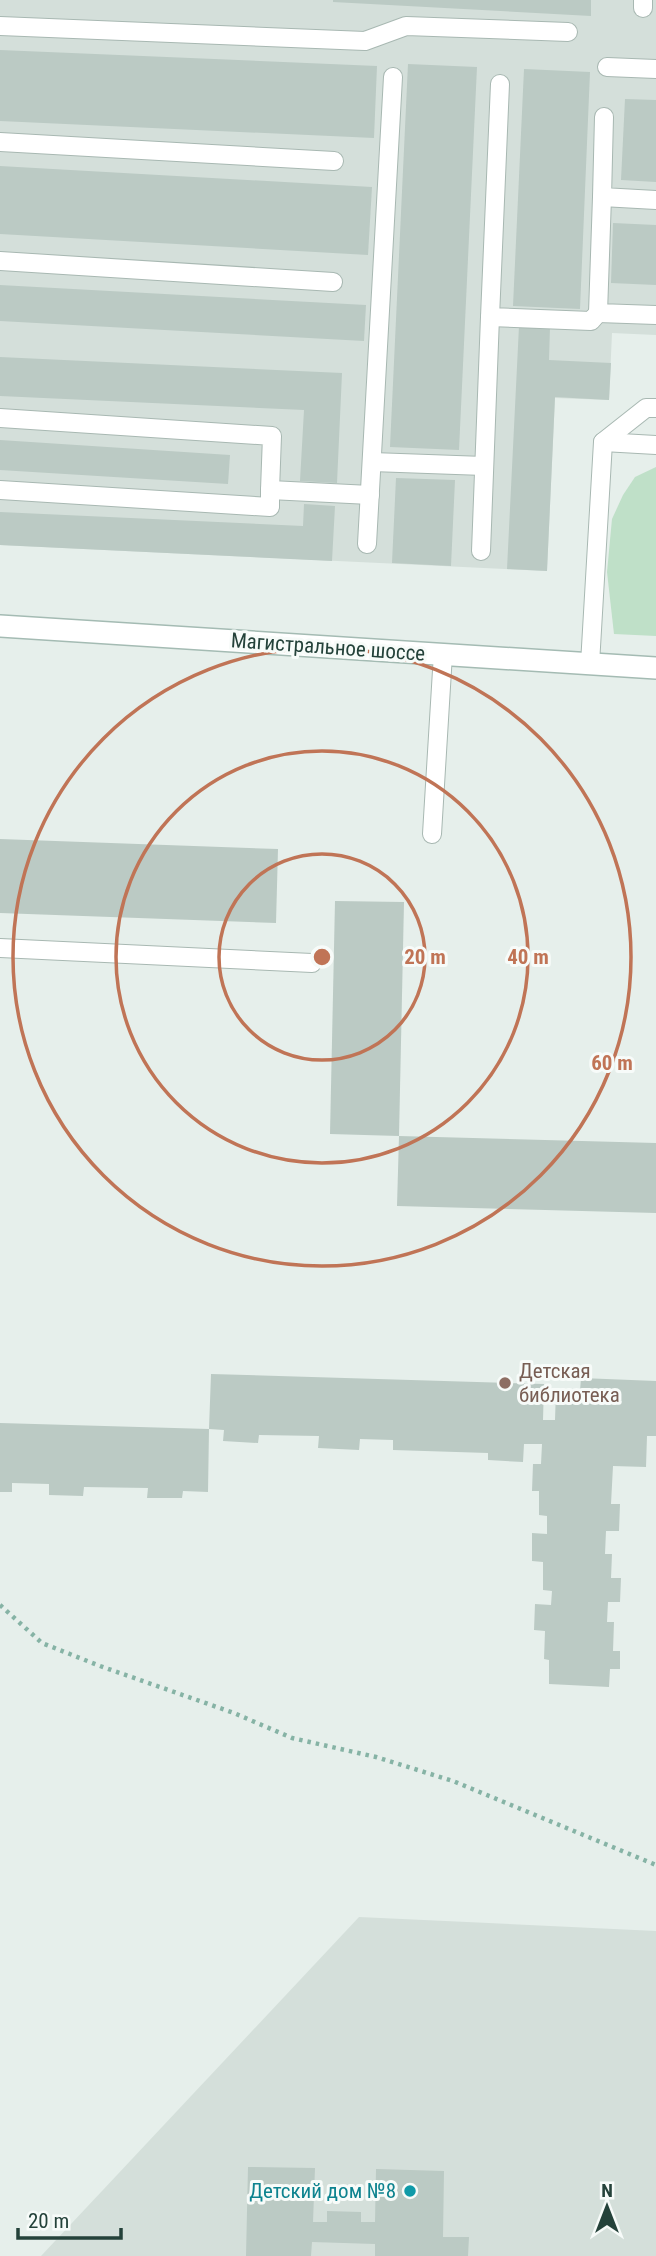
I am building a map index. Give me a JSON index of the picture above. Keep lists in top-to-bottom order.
{
  "streets": {
    "main road": ["Магистральное шоссе"]
  },
  "places": ["Детская библиотека", "Детский дом №8"],
  "scale_bar": "20 m",
  "north": "top",
  "rings": ["20 m", "40 m", "60 m"]
}
